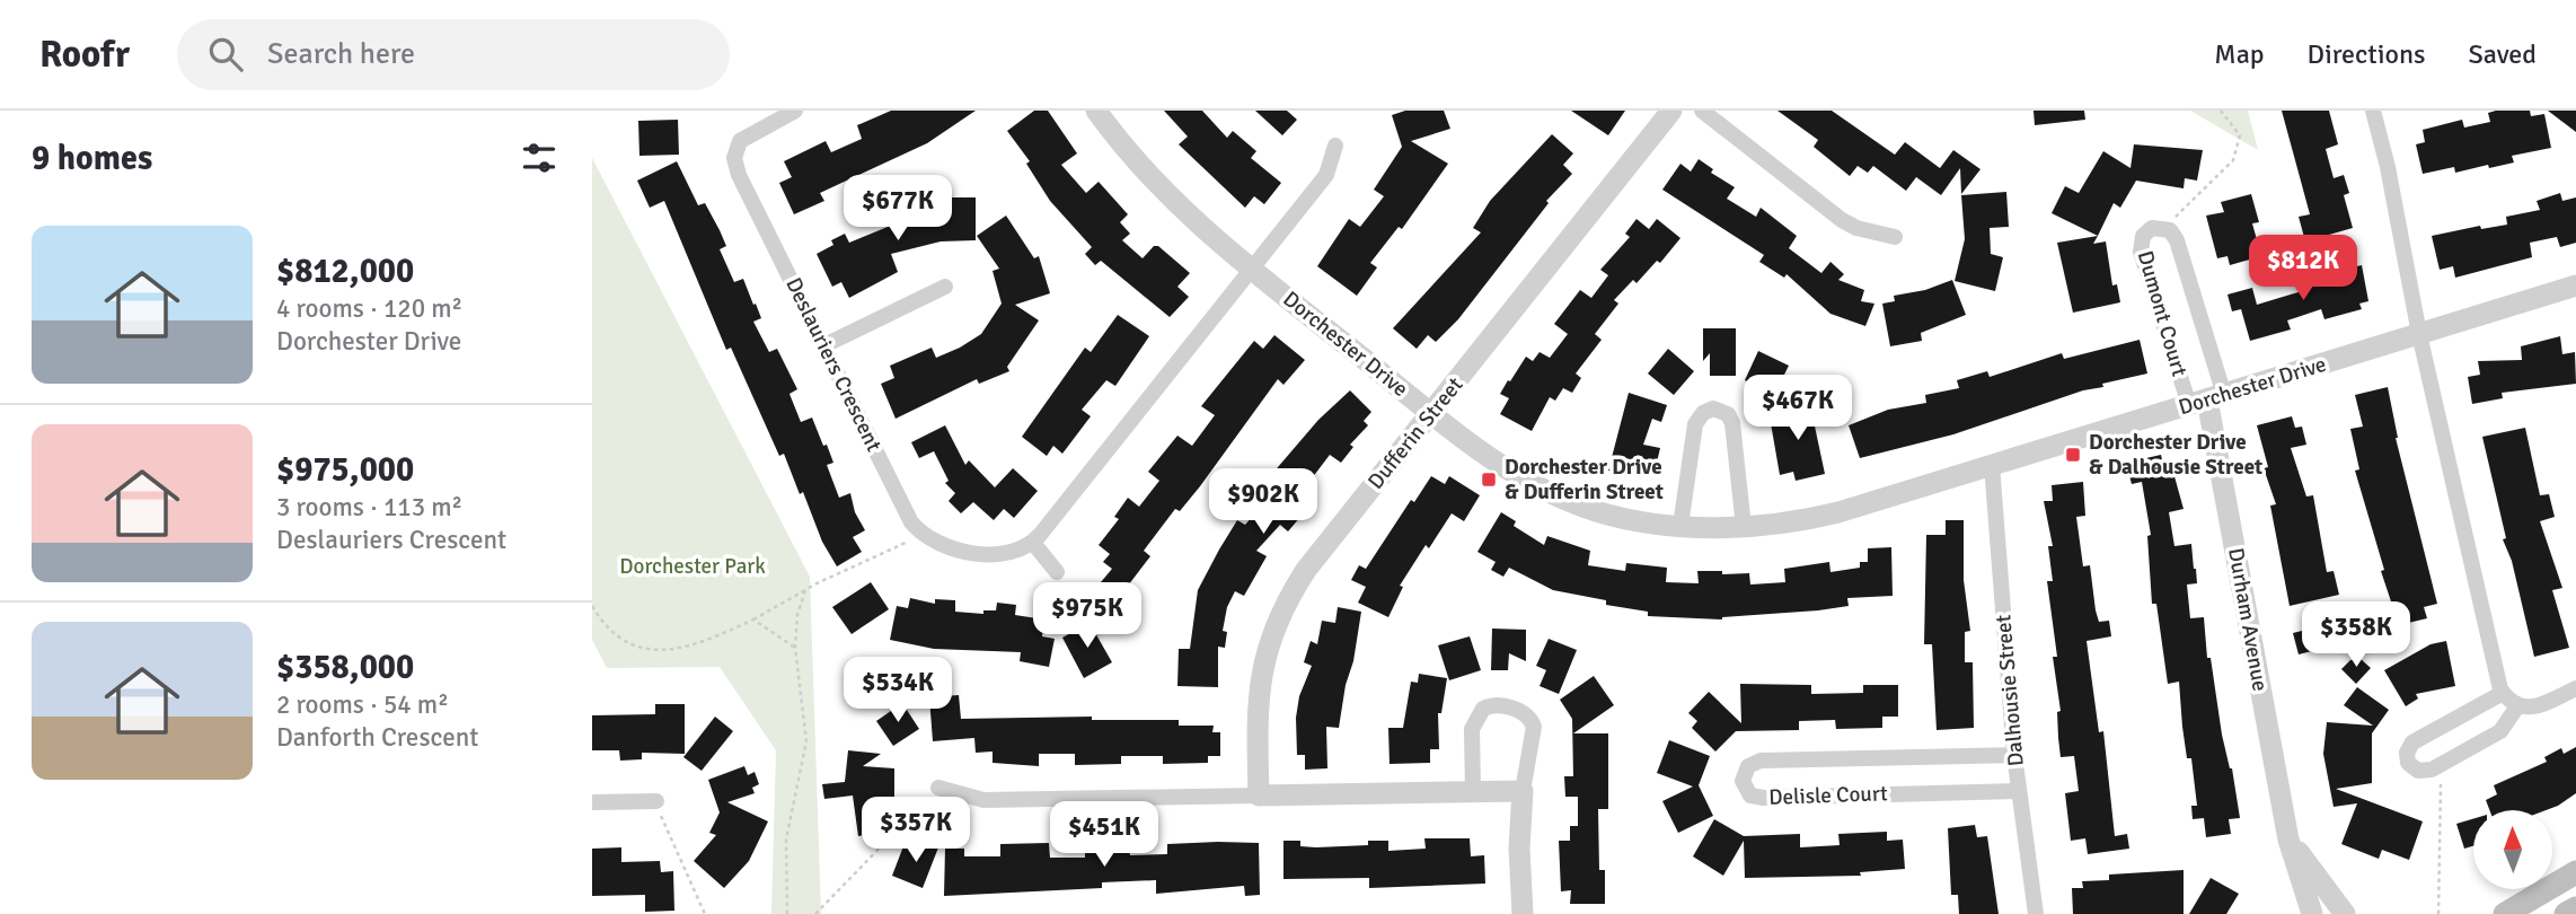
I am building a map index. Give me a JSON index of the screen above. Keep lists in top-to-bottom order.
{
  "streets": {
    "street": [
      "Dumont Court",
      "Dorchester Drive",
      "Deslauriers Crescent",
      "Dufferin Street",
      "Durham Avenue",
      "Dalhousie Street",
      "Delisle Court"
    ]
  },
  "crossings": [
    ["Dumont Court", "Dorchester Drive"],
    ["Dumont Court", "Durham Avenue"],
    ["Dorchester Drive", "Dufferin Street"],
    ["Dorchester Drive", "Durham Avenue"],
    ["Dorchester Drive", "Dalhousie Street"],
    ["Dalhousie Street", "Delisle Court"]
  ],
  "parks": ["Dorchester Park"],
  "places": {
    "transit": ["Dorchester Drive & Dalhousie Street", "Dorchester Drive & Dufferin Street"]
  },
  "north": "top",
  "page": {
    "header": "Roofr",
    "search": "Search here",
    "nav": ["Map", "Directions", "Saved"],
    "heading": "9 homes",
    "price": [
      "$677K",
      "$812K",
      "$467K",
      "$902K",
      "$975K",
      "$358K",
      "$534K",
      "$357K",
      "$451K"
    ],
    "list": [
      {
        "name": "$812,000",
        "note": "4 rooms · 120 m² · Dorchester Drive"
      },
      {
        "name": "$975,000",
        "note": "3 rooms · 113 m² · Deslauriers Crescent"
      },
      {
        "name": "$358,000",
        "note": "2 rooms · 54 m² · Danforth Crescent"
      }
    ]
  }
}
